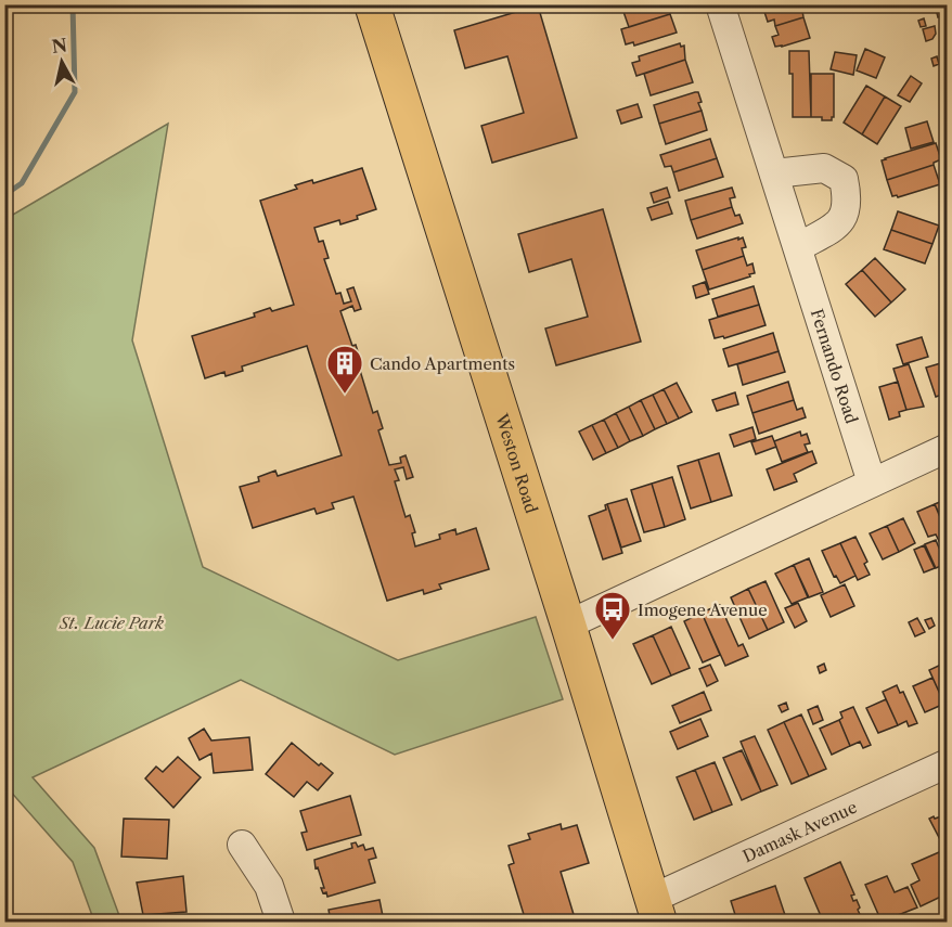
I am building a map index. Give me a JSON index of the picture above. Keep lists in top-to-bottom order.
{
  "streets": {
    "main road": ["Weston Road"],
    "street": ["Fernando Road", "Damask Avenue"]
  },
  "crossings": [
    ["Weston Road", "Damask Avenue"]
  ],
  "parks": ["St. Lucie Park"],
  "places": {
    "building": ["Cando Apartments"],
    "bus stop": ["Imogene Avenue"]
  },
  "north": "top"
}
